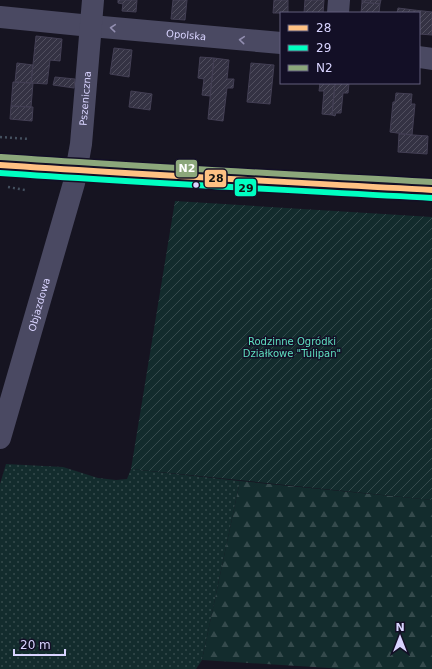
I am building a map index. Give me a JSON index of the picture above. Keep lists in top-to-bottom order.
{
  "streets": {
    "street": ["Opolska", "Pszeniczna", "Objazdowa"]
  },
  "crossings": [
    ["Opolska", "Pszeniczna"],
    ["Pszeniczna", "Objazdowa"]
  ],
  "parks": ["Rodzinne Ogródki Działkowe \"Tulipan\""],
  "lines": ["transit line N2", "transit line 28", "transit line 29"],
  "legend": ["28", "29", "N2"],
  "scale_bar": "20 m",
  "north": "top"
}
